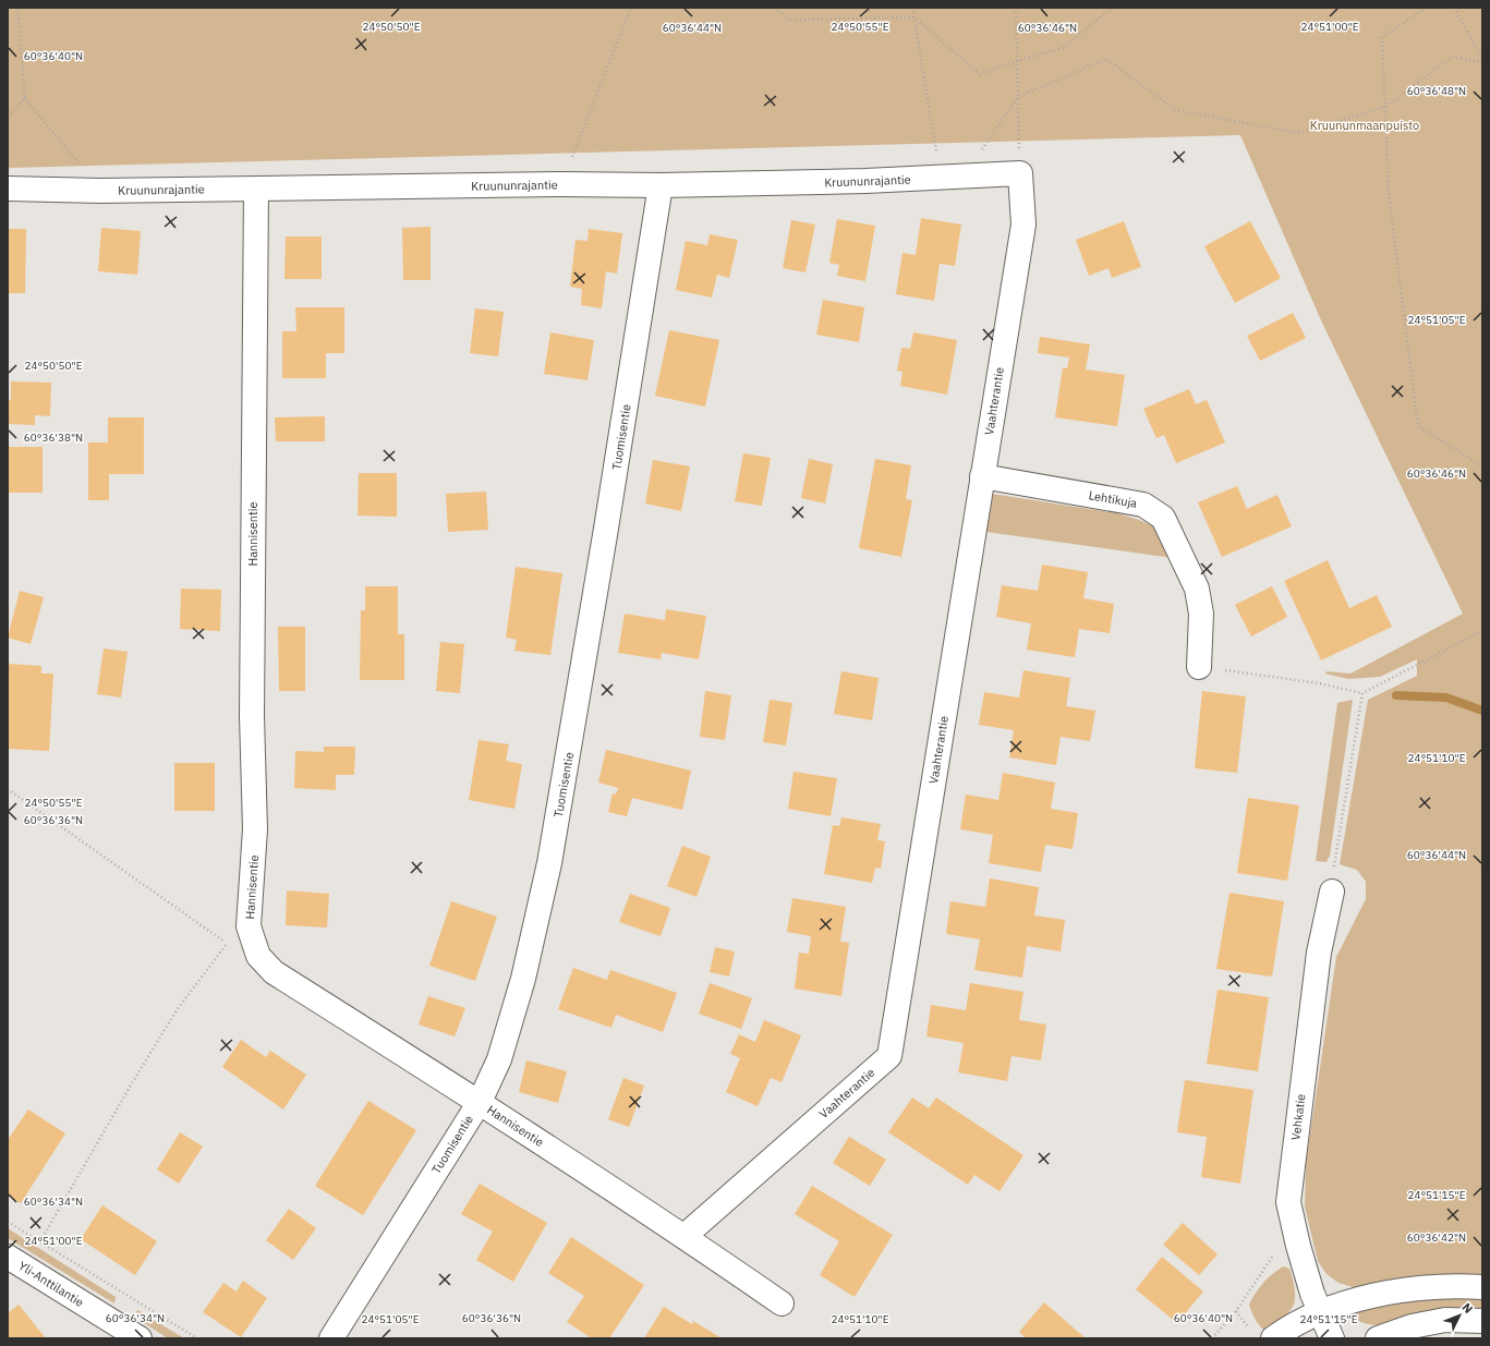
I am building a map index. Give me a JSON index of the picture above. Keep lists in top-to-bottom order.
{
  "streets": {
    "street": [
      "Kruununrajantie",
      "Vaahterantie",
      "Tuomisentie",
      "Lehtikuja",
      "Hannisentie",
      "Vehkatie",
      "Yli-Anttilantie"
    ]
  },
  "crossings": [
    ["Kruununrajantie", "Vaahterantie"],
    ["Kruununrajantie", "Tuomisentie"],
    ["Kruununrajantie", "Hannisentie"],
    ["Vaahterantie", "Lehtikuja"],
    ["Vaahterantie", "Hannisentie"],
    ["Tuomisentie", "Hannisentie"]
  ],
  "parks": ["Kruununmaanpuisto"],
  "north": "top right",
  "coordinates": [
    "24°50'50\"E",
    "24°50'55\"E",
    "24°51'00\"E",
    "60°36'46\"N",
    "60°36'44\"N",
    "60°36'40\"N",
    "60°36'48\"N",
    "24°51'05\"E",
    "60°36'38\"N",
    "24°51'10\"E",
    "60°36'36\"N",
    "24°51'15\"E",
    "60°36'34\"N",
    "60°36'42\"N"
  ]
}
